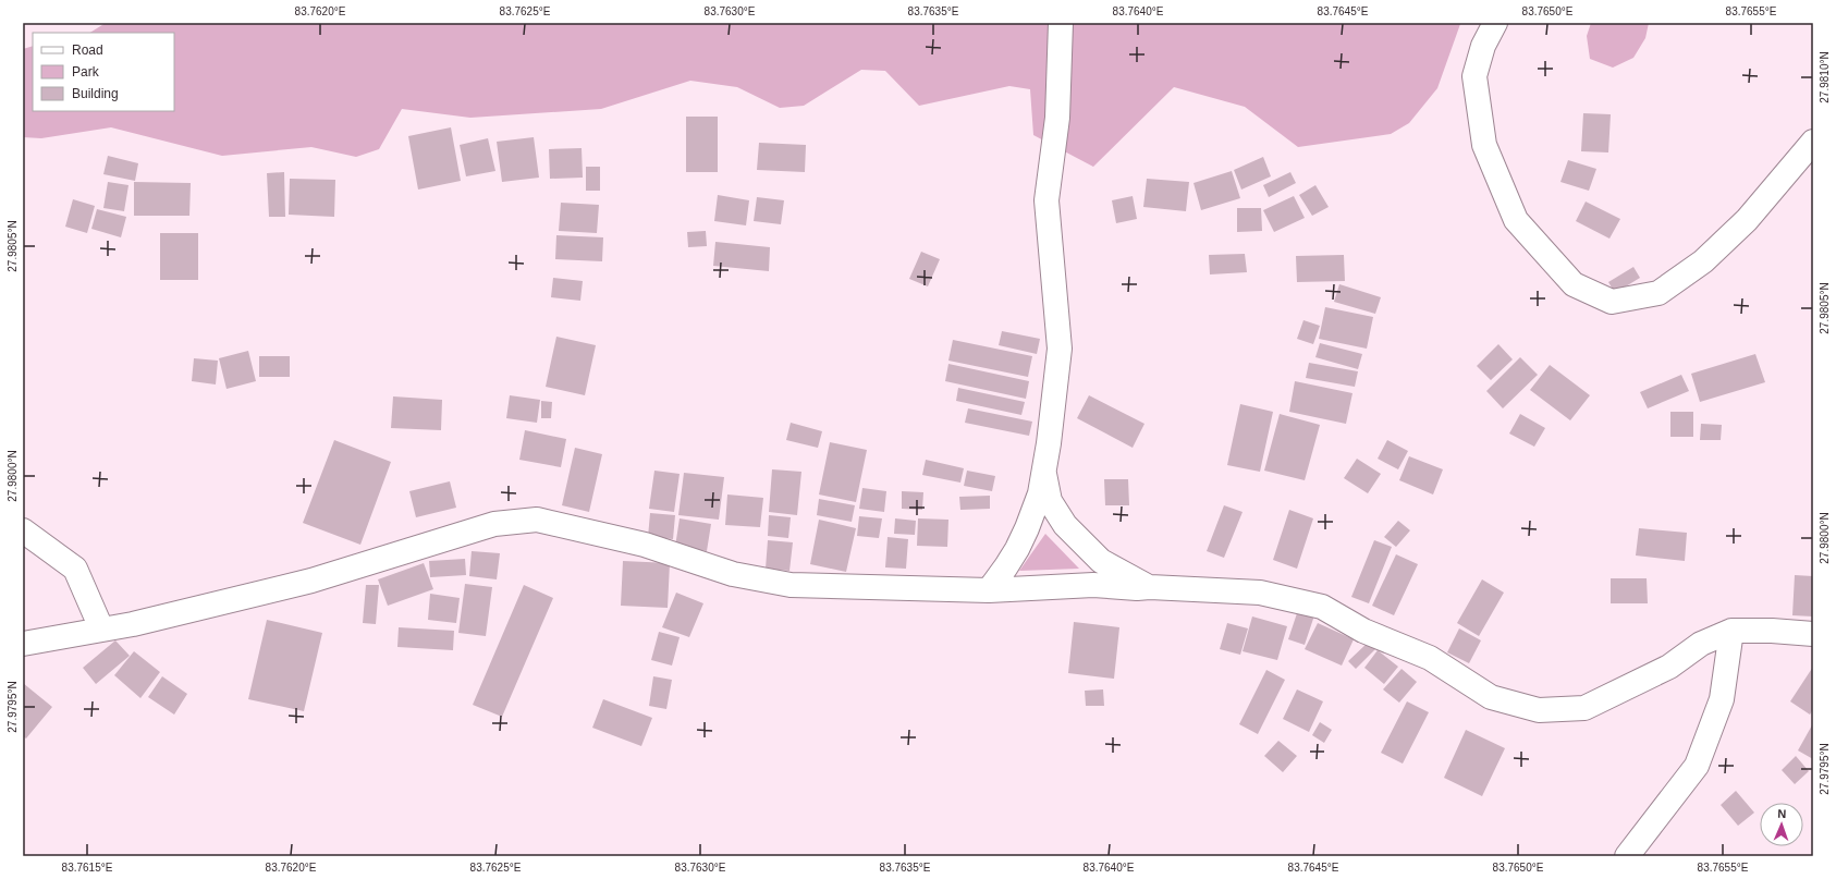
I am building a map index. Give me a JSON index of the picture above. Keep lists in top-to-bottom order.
{
  "legend": ["Road", "Park", "Building"],
  "north": "top",
  "coordinates": [
    "83.7620°E",
    "83.7625°E",
    "83.7630°E",
    "83.7635°E",
    "83.7640°E",
    "83.7645°E",
    "83.7650°E",
    "83.7655°E",
    "27.9810°N",
    "27.9805°N",
    "27.9800°N",
    "27.9795°N",
    "83.7615°E"
  ]
}
